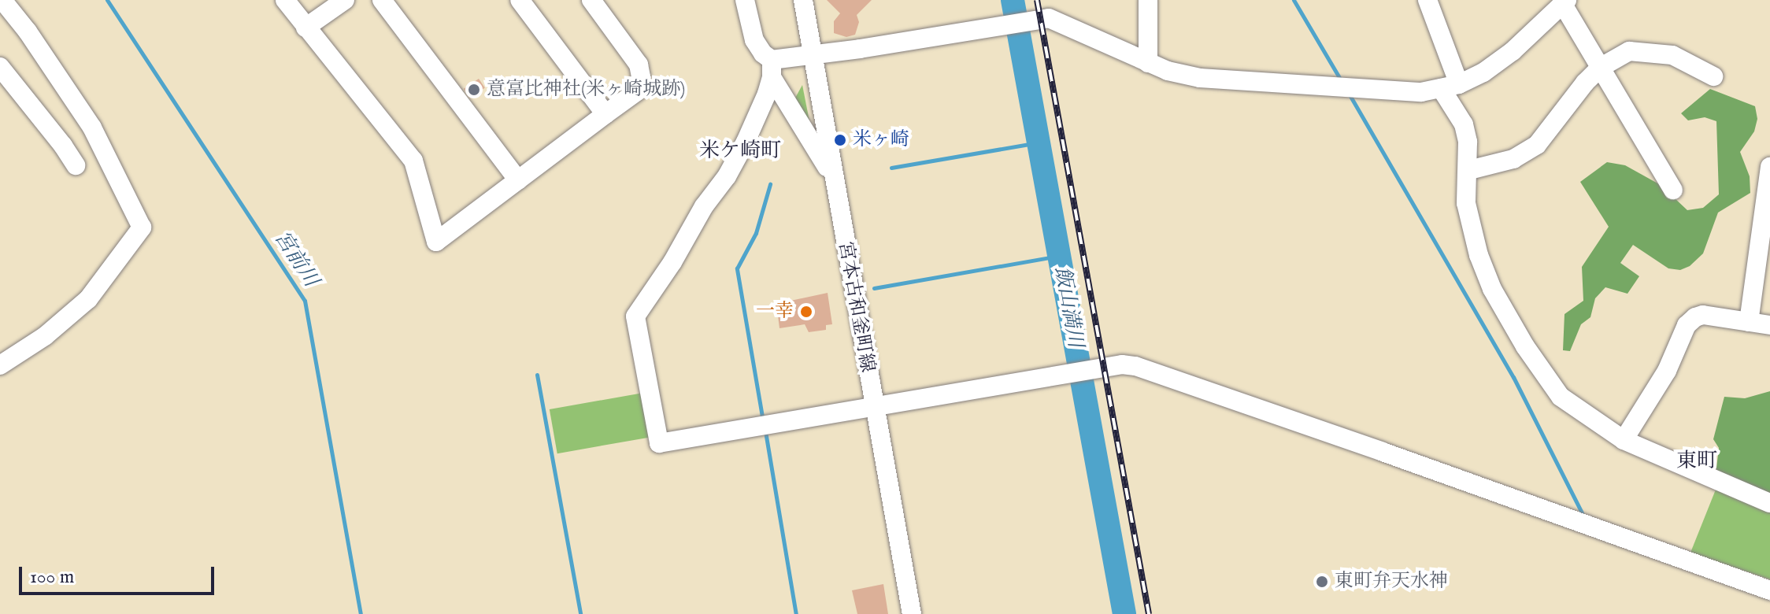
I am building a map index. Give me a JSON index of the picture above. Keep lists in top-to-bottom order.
{
  "streets": {
    "street": ["宮本古和釜町線"]
  },
  "districts": ["米ケ崎町", "東町"],
  "water": ["宮前川", "飯山満川"],
  "places": [
    "意富比神社(米ヶ崎城跡)",
    "米ヶ崎",
    "一幸",
    "東町弁天水神"
  ],
  "scale_bar": "100 m"
}
